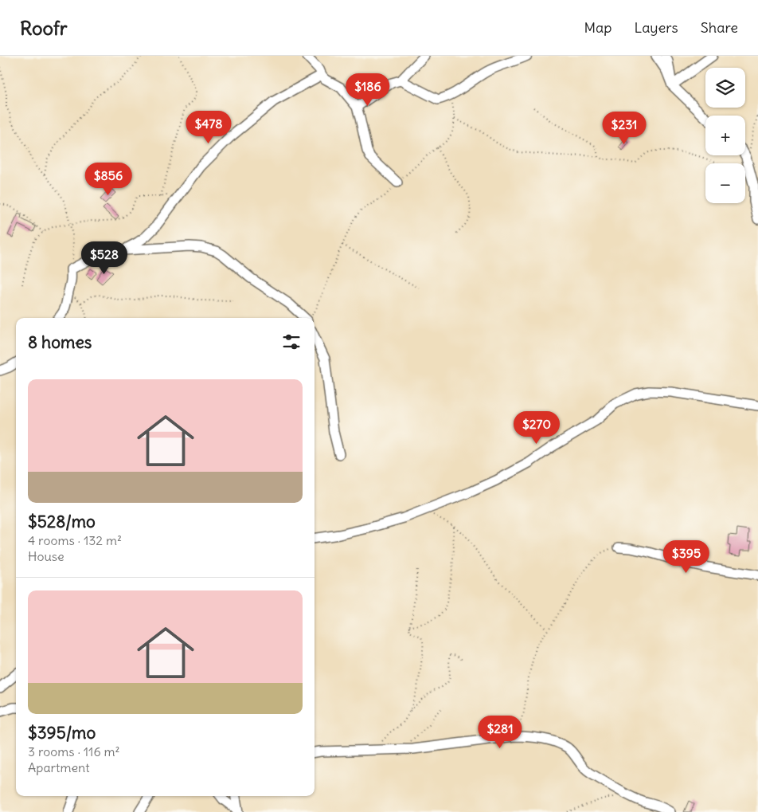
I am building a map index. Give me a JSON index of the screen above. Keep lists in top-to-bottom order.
{
  "page": {
    "header": "Roofr",
    "nav": ["Map", "Layers", "Share"],
    "map_buttons": ["+", "−"],
    "price": [
      "$186",
      "$478",
      "$231",
      "$856",
      "$528",
      "$270",
      "$395",
      "$281"
    ],
    "heading": "8 homes",
    "list": [
      {
        "name": "$528/mo",
        "note": "4 rooms · 132 m² · House"
      },
      {
        "name": "$395/mo",
        "note": "3 rooms · 116 m² · Apartment"
      }
    ]
  }
}
